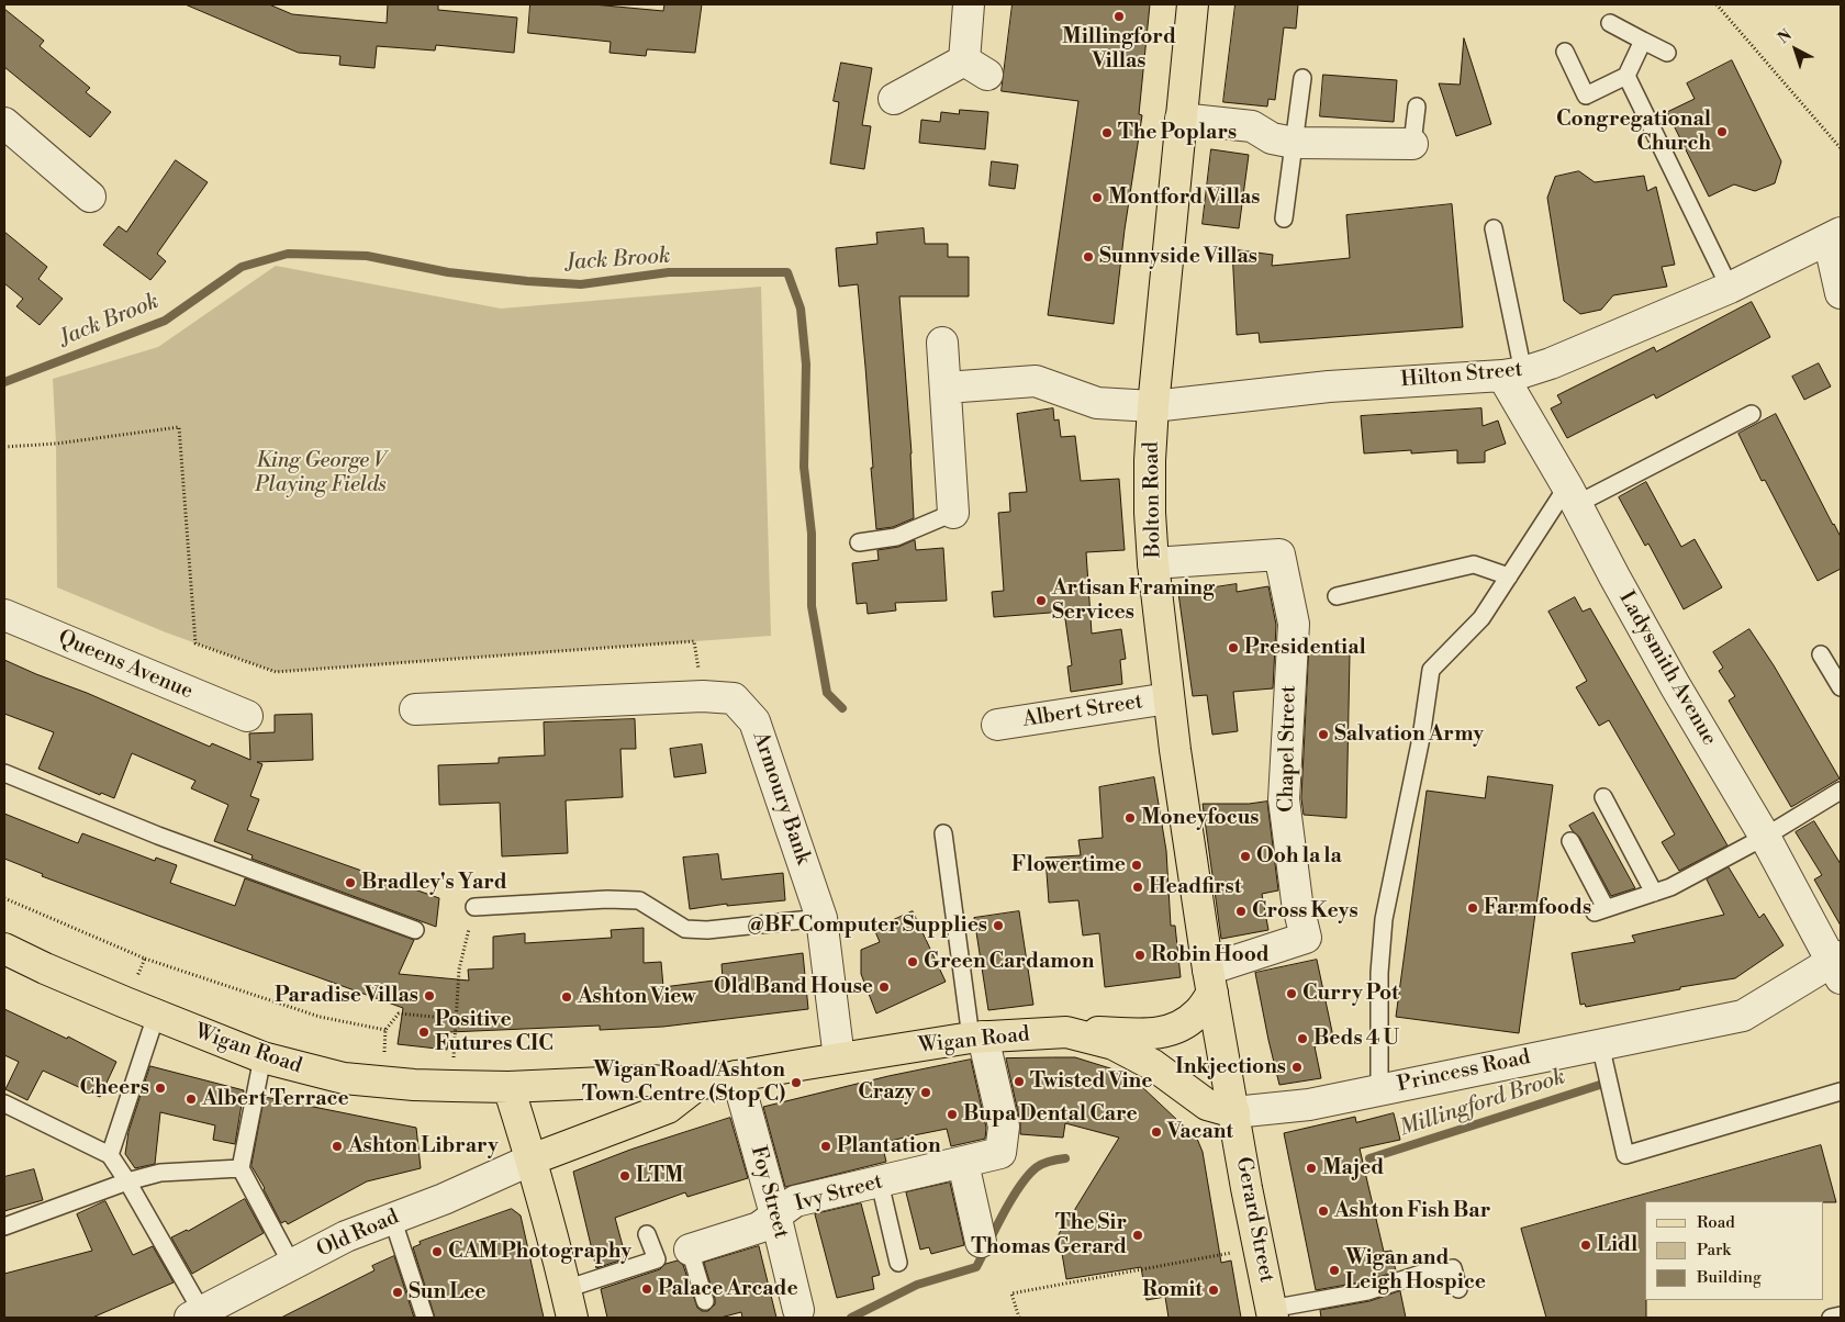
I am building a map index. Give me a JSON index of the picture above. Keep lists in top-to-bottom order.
{
  "streets": {
    "main road": ["Bolton Road", "Wigan Road", "Gerard Street"],
    "street": [
      "Hilton Street",
      "Queens Avenue",
      "Ladysmith Avenue",
      "Albert Street",
      "Chapel Street",
      "Armoury Bank",
      "Princess Road",
      "Foy Street",
      "Ivy Street",
      "Old Road"
    ]
  },
  "crossings": [
    ["Hilton Street", "Bolton Road"],
    ["Hilton Street", "Ladysmith Avenue"],
    ["Bolton Road", "Albert Street"],
    ["Bolton Road", "Chapel Street"],
    ["Bolton Road", "Gerard Street"],
    ["Ladysmith Avenue", "Princess Road"],
    ["Chapel Street", "Gerard Street"],
    ["Armoury Bank", "Wigan Road"],
    ["Wigan Road", "Princess Road"],
    ["Wigan Road", "Foy Street"],
    ["Wigan Road", "Ivy Street"],
    ["Wigan Road", "Gerard Street"],
    ["Wigan Road", "Old Road"],
    ["Princess Road", "Gerard Street"],
    ["Foy Street", "Ivy Street"]
  ],
  "water": ["Jack Brook", "Millingford Brook"],
  "parks": ["King George V Playing Fields"],
  "places": [
    "Millingford Villas",
    "Congregational Church",
    "The Poplars",
    "Montford Villas",
    "Sunnyside Villas",
    "Artisan Framing Services",
    "Presidential",
    "Salvation Army",
    "Moneyfocus",
    "Ooh la la",
    "Flowertime",
    "Bradley's Yard",
    "Headfirst",
    "Farmfoods",
    "Cross Keys",
    "@BF Computer Supplies",
    "Robin Hood",
    "Green Cardamon",
    "Old Band House",
    "Curry Pot",
    "Paradise Villas",
    "Ashton View",
    "Positive Futures CIC",
    "Beds 4 U",
    "Inkjections",
    "Twisted Vine",
    "Wigan Road/Ashton Town Centre (Stop C)",
    "Cheers",
    "Crazy",
    "Albert Terrace",
    "Bupa Dental Care",
    "Vacant",
    "Ashton Library",
    "Plantation",
    "Majed",
    "LTM",
    "Ashton Fish Bar",
    "The Sir Thomas Gerard",
    "Lidl",
    "CAM Photography",
    "Wigan and Leigh Hospice",
    "Palace Arcade",
    "Romit",
    "Sun Lee"
  ],
  "legend": ["Road", "Park", "Building"],
  "north": "top left"
}
